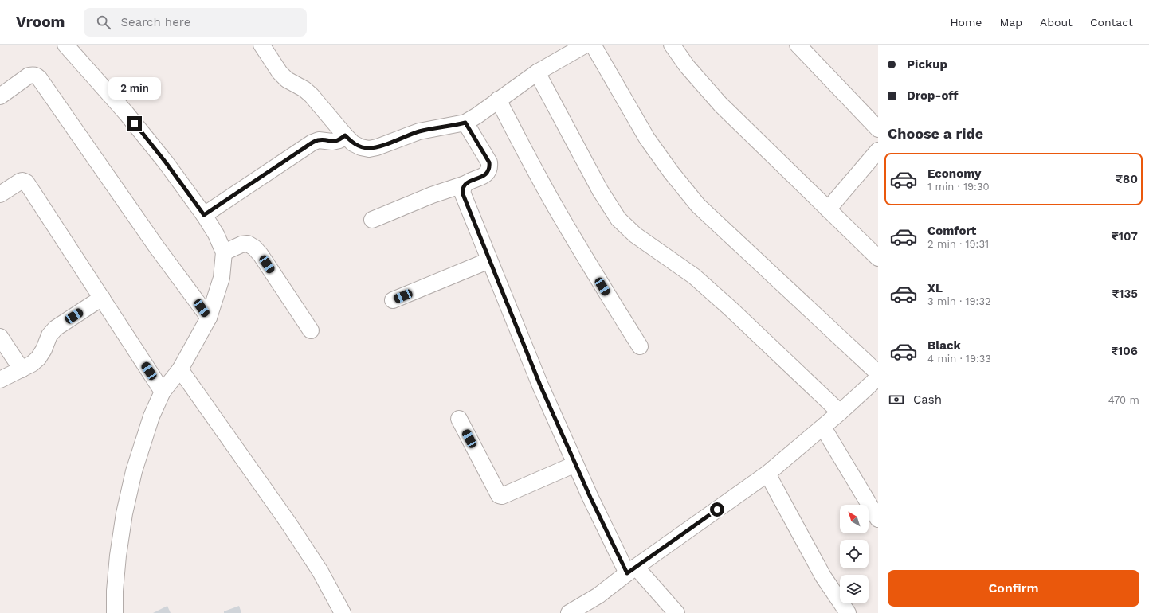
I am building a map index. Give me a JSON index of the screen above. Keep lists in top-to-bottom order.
{
  "north": "top left",
  "page": {
    "header": "Vroom",
    "search": "Search here",
    "nav": [
      "Home",
      "Map",
      "About",
      "Contact"
    ],
    "banner": ["Pickup", "Drop-off"],
    "bubble": "2 min",
    "heading": "Choose a ride",
    "list": [
      {
        "name": "Economy",
        "note": "1 min · 19:30",
        "value": "₹80"
      },
      {
        "name": "Comfort",
        "note": "2 min · 19:31",
        "value": "₹107"
      },
      {
        "name": "XL",
        "note": "3 min · 19:32",
        "value": "₹135"
      },
      {
        "name": "Black",
        "note": "4 min · 19:33",
        "value": "₹106"
      }
    ],
    "pay": ["Cash", "470 m"],
    "buttons": "Confirm"
  }
}
